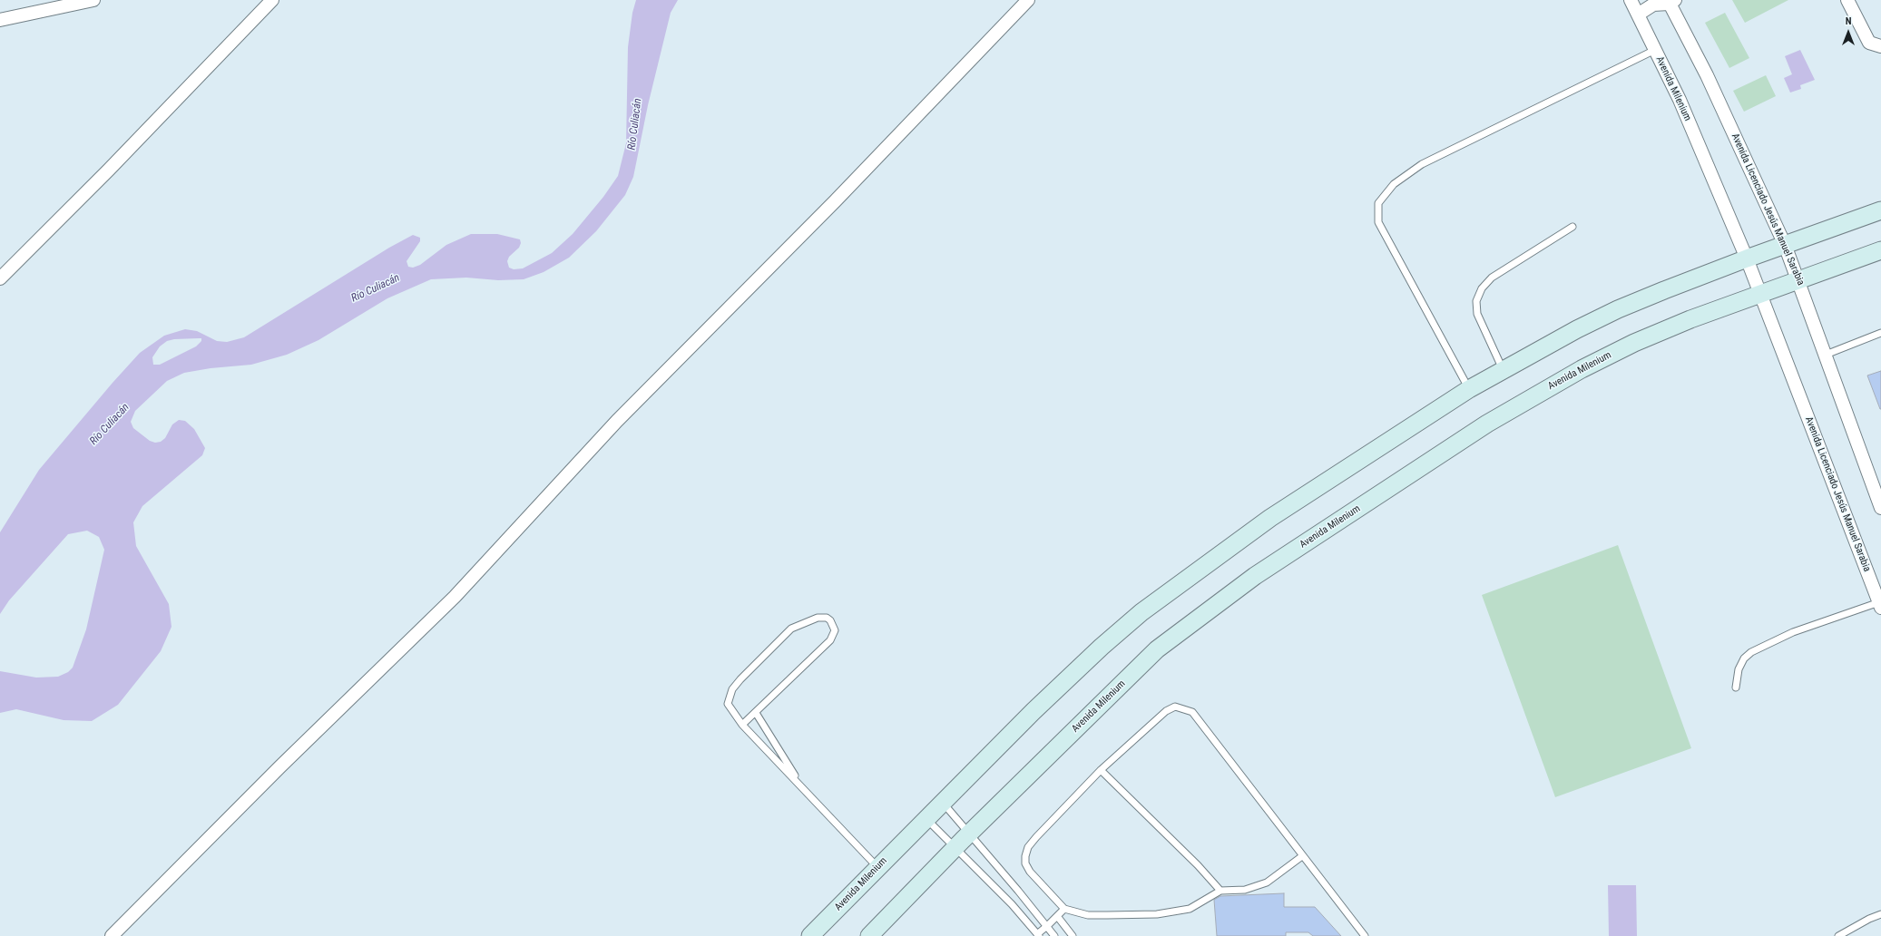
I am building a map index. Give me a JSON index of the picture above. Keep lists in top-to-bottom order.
{
  "streets": {
    "street": ["Avenida Milenium", "Avenida Licenciado Jesús Manuel Sarabia"]
  },
  "crossings": [
    ["Avenida Milenium", "Avenida Licenciado Jesús Manuel Sarabia"]
  ],
  "water": ["Río Culiacán"],
  "north": "top"
}
